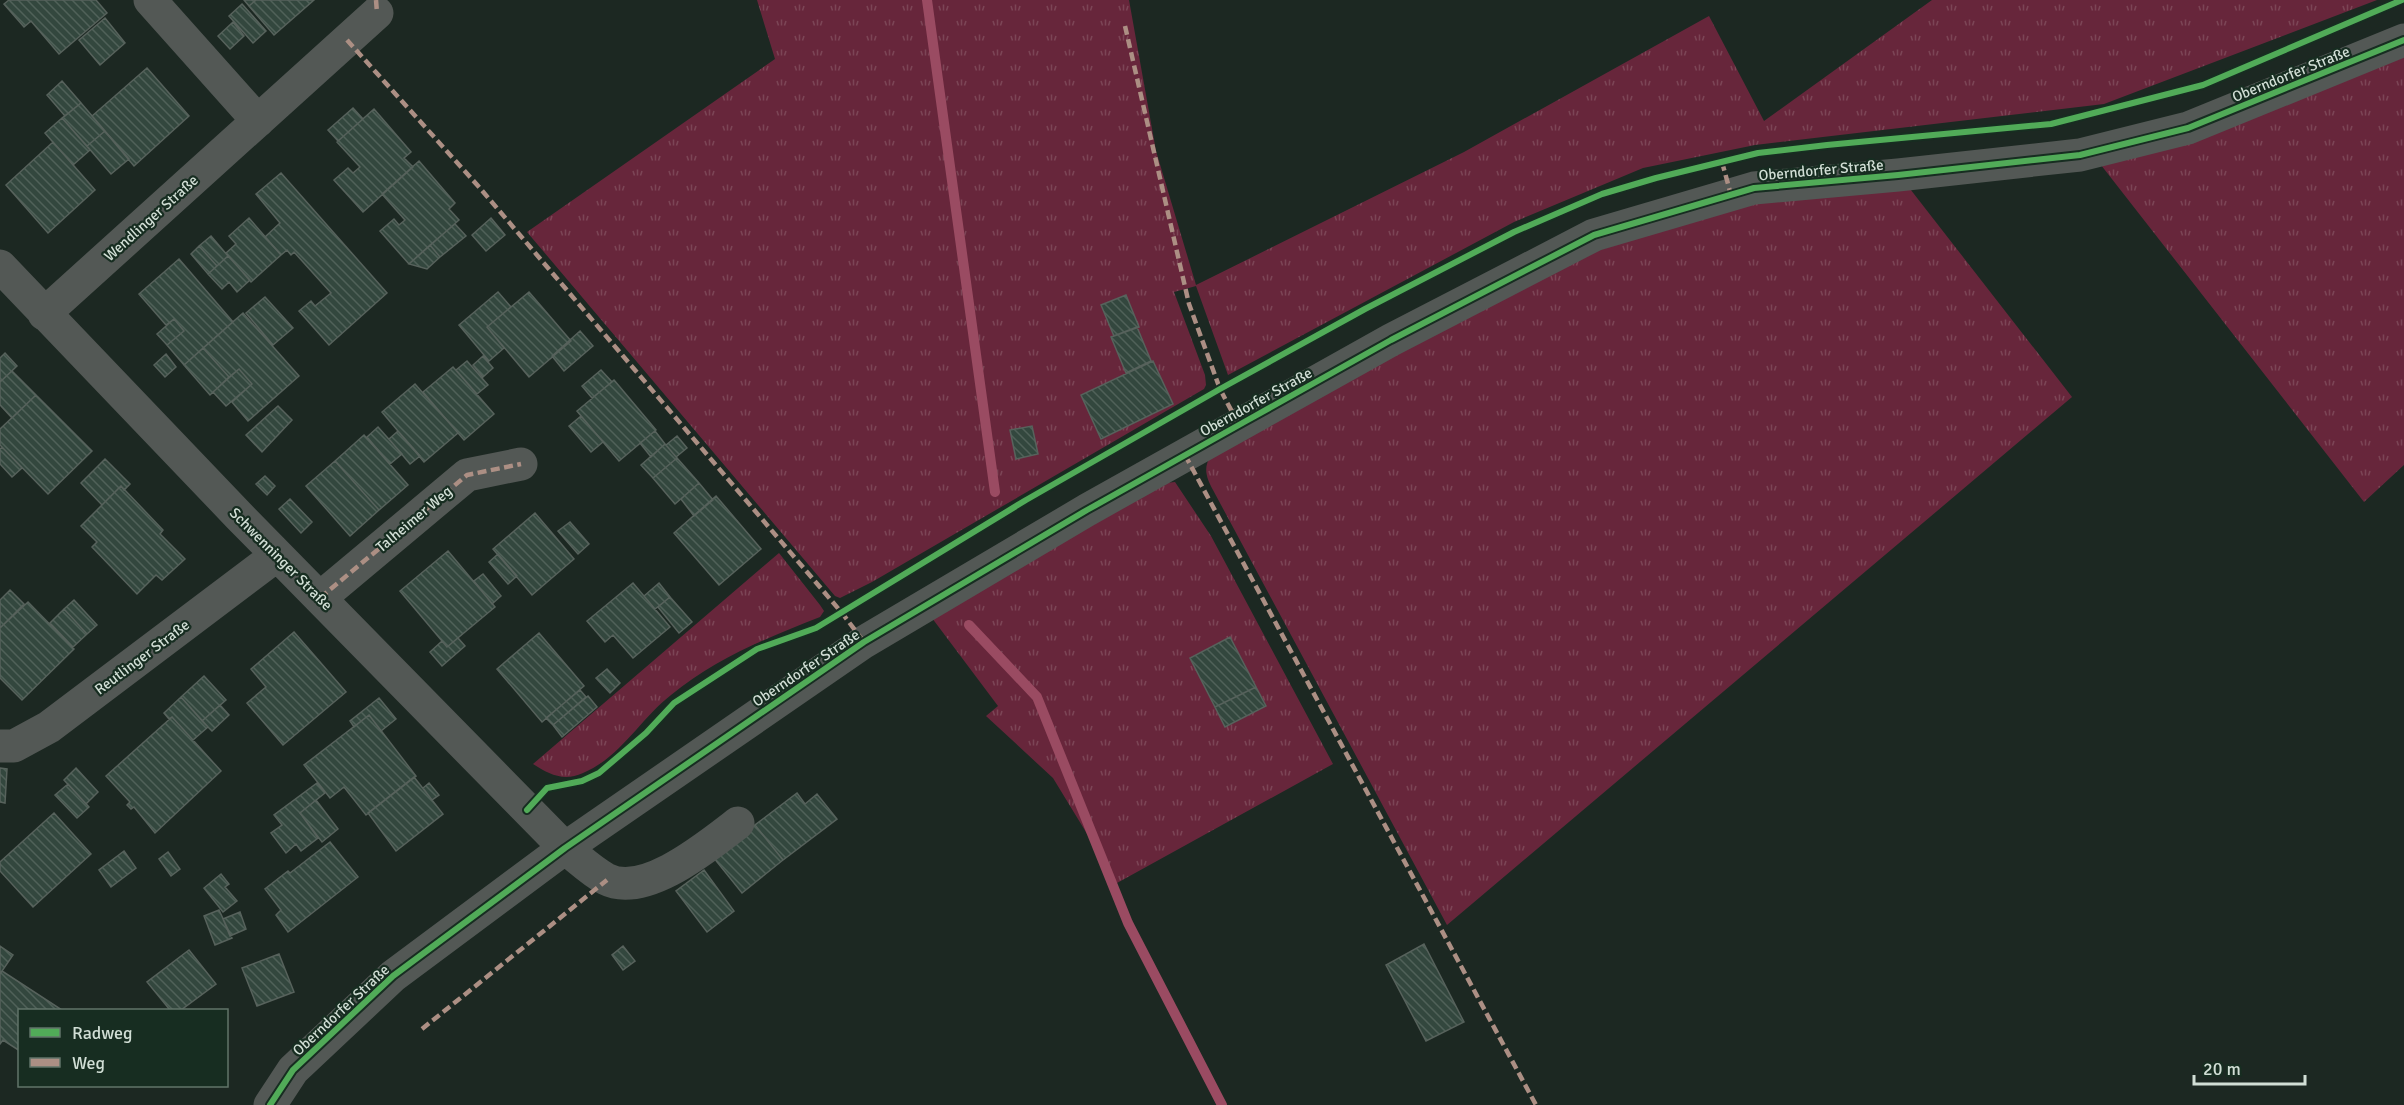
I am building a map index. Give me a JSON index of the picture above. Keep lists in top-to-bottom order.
{
  "streets": {
    "street": [
      "Oberndorfer Straße",
      "Wendlinger Straße",
      "Talheimer Weg",
      "Schwenninger Straße",
      "Reutlinger Straße"
    ]
  },
  "crossings": [
    ["Oberndorfer Straße", "Schwenninger Straße"],
    ["Wendlinger Straße", "Schwenninger Straße"],
    ["Talheimer Weg", "Schwenninger Straße"],
    ["Schwenninger Straße", "Reutlinger Straße"]
  ],
  "legend": ["Radweg", "Weg"],
  "scale_bar": "20 m"
}
